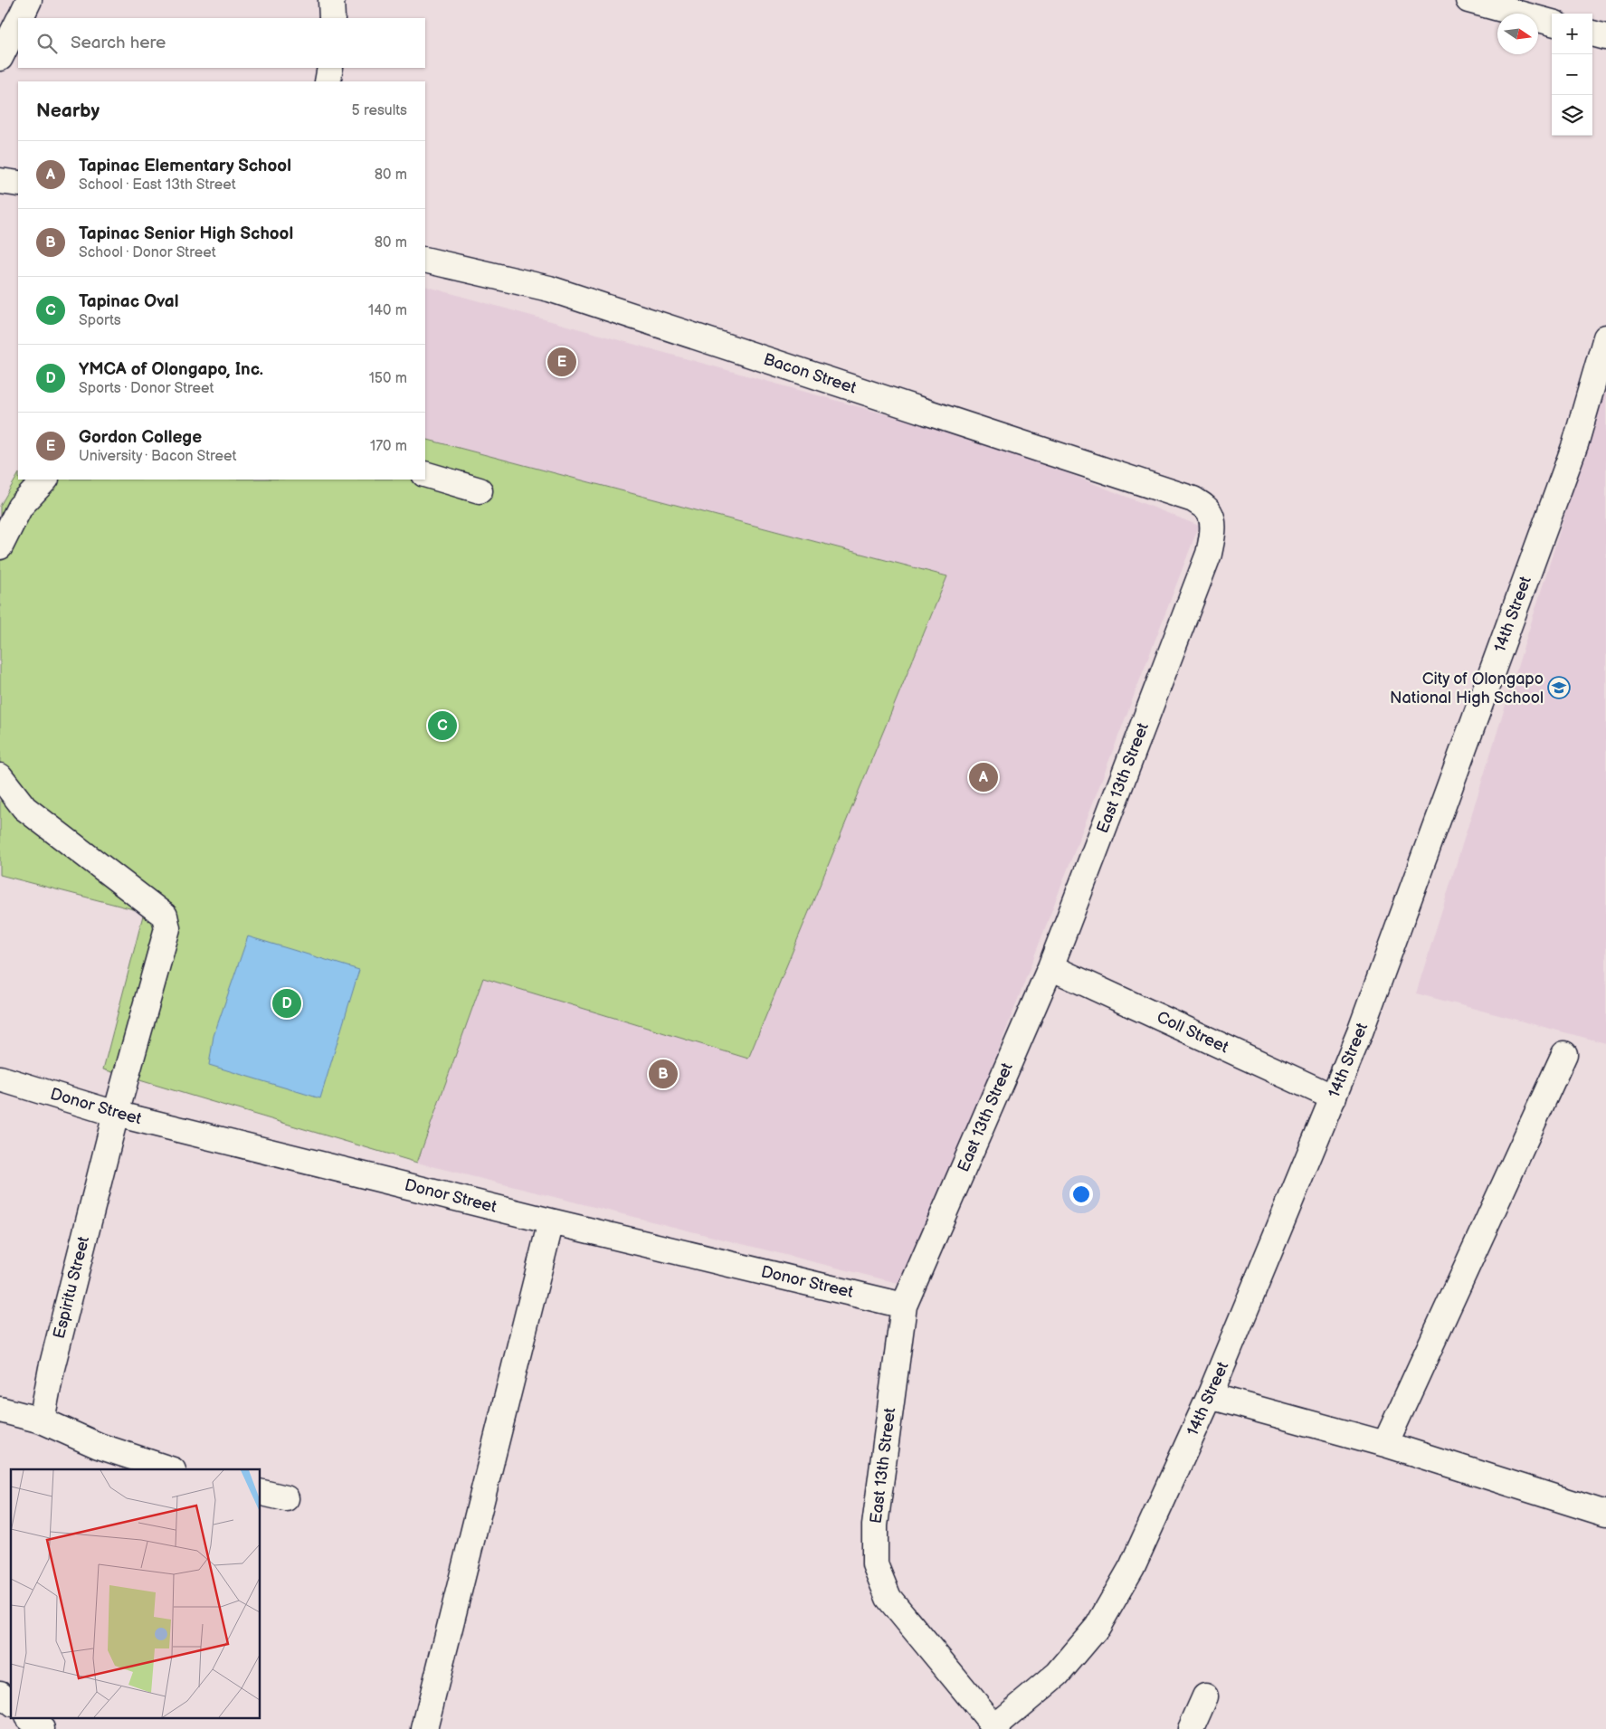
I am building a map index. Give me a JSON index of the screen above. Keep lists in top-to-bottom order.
{
  "streets": {
    "street": [
      "Bacon Street",
      "14th Street",
      "East 13th Street",
      "Coll Street",
      "Donor Street",
      "Espiritu Street"
    ]
  },
  "crossings": [
    ["Bacon Street", "East 13th Street"],
    ["14th Street", "East 13th Street"],
    ["14th Street", "Coll Street"],
    ["East 13th Street", "Coll Street"],
    ["East 13th Street", "Donor Street"],
    ["Donor Street", "Espiritu Street"]
  ],
  "places": {
    "school or university": ["City of Olongapo National High School"]
  },
  "north": "right",
  "page": {
    "map_buttons": ["+", "−"],
    "search": "Search here",
    "heading": ["Nearby", "5 results"],
    "list": [
      {
        "mark": "A",
        "name": "Tapinac Elementary School",
        "note": "School · East 13th Street",
        "value": "80 m"
      },
      {
        "mark": "B",
        "name": "Tapinac Senior High School",
        "note": "School · Donor Street",
        "value": "80 m"
      },
      {
        "mark": "C",
        "name": "Tapinac Oval",
        "note": "Sports",
        "value": "140 m"
      },
      {
        "mark": "D",
        "name": "YMCA of Olongapo, Inc.",
        "note": "Sports · Donor Street",
        "value": "150 m"
      },
      {
        "mark": "E",
        "name": "Gordon College",
        "note": "University · Bacon Street",
        "value": "170 m"
      }
    ],
    "pins": [
      "E",
      "C",
      "A",
      "D",
      "B"
    ]
  }
}
